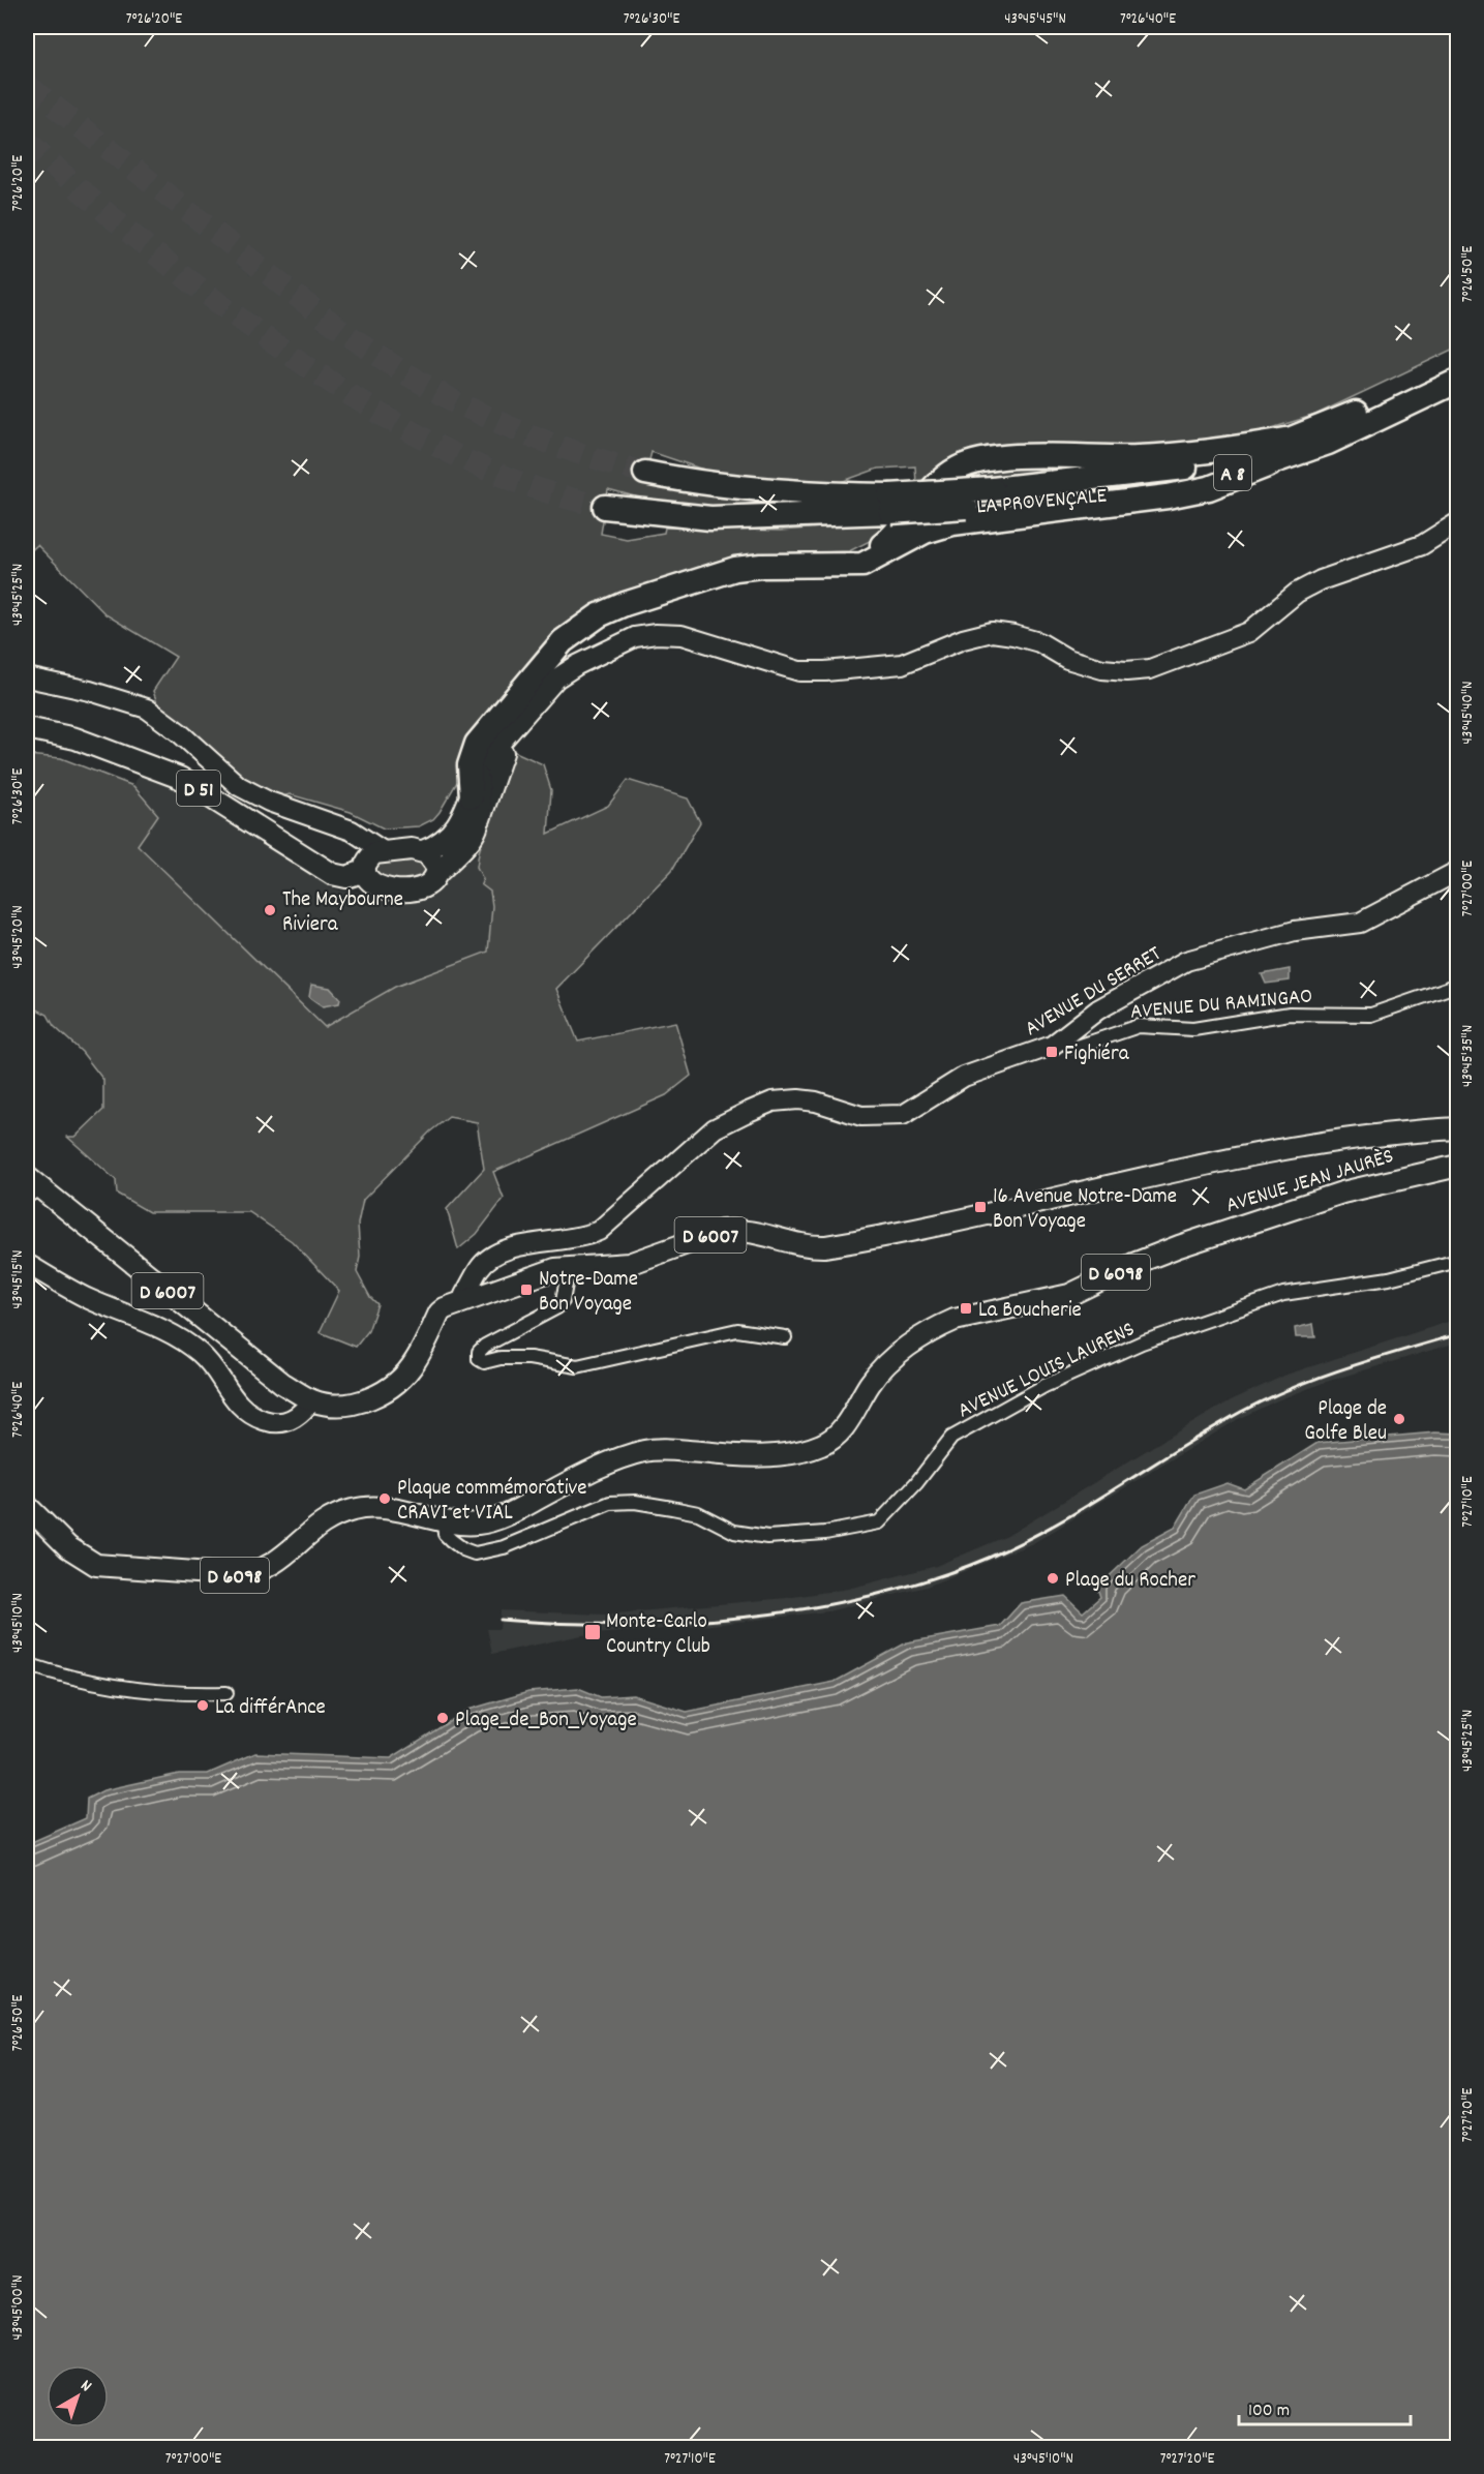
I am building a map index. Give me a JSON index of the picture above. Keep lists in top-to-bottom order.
{
  "streets": {
    "highway": ["A 8", "LA PROVENÇALE"],
    "main road": [
      "D 51",
      "AVENUE DU SERRET",
      "AVENUE JEAN JAURÈS",
      "D 6007",
      "D 6098"
    ],
    "street": ["AVENUE DU RAMINGAO", "AVENUE LOUIS LAURENS"]
  },
  "crossings": [
    ["AVENUE DU SERRET", "AVENUE DU RAMINGAO"],
    ["AVENUE DU SERRET", "D 6007"],
    ["AVENUE JEAN JAURÈS", "D 6098"],
    ["AVENUE JEAN JAURÈS", "AVENUE LOUIS LAURENS"],
    ["D 6098", "AVENUE LOUIS LAURENS"]
  ],
  "places": {
    "other": [
      "The Maybourne Riviera",
      "Plage de Golfe Bleu",
      "Plaque commémorative CRAVI et VIAL",
      "Plage du Rocher",
      "La différAnce",
      "Plage_de_Bon_Voyage"
    ],
    "transit": [
      "Fighiéra",
      "16 Avenue Notre-Dame Bon Voyage",
      "Notre-Dame Bon Voyage",
      "La Boucherie",
      "Monte-Carlo Country Club"
    ]
  },
  "scale_bar": "100 m",
  "north": "top right",
  "coordinates": [
    "7°26'20\"E",
    "7°26'30\"E",
    "43°45'45\"N",
    "7°26'40\"E",
    "7°26'50\"E",
    "43°45'25\"N",
    "43°45'40\"N",
    "7°27'00\"E",
    "43°45'20\"N",
    "43°45'35\"N",
    "43°45'15\"N",
    "7°27'10\"E",
    "43°45'10\"N",
    "7°27'20\"E",
    "43°45'00\"N"
  ]
}
